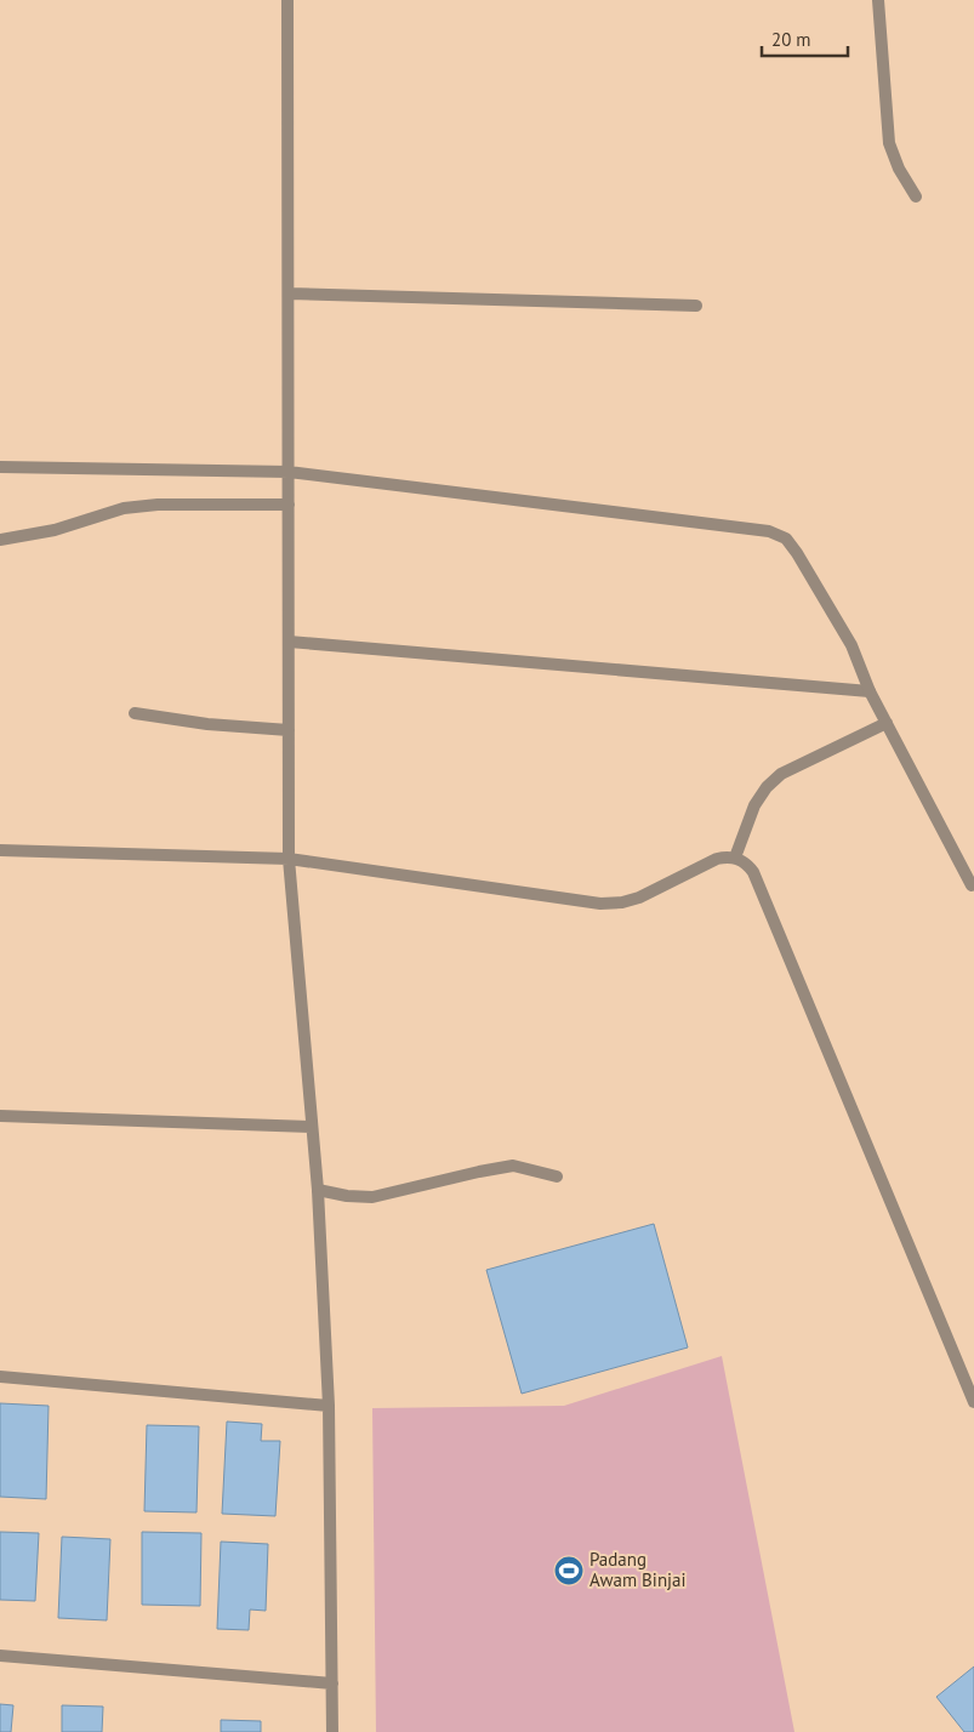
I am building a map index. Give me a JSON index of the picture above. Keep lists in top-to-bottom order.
{
  "places": {
    "sports": ["Padang Awam Binjai"]
  },
  "scale_bar": "20 m"
}
